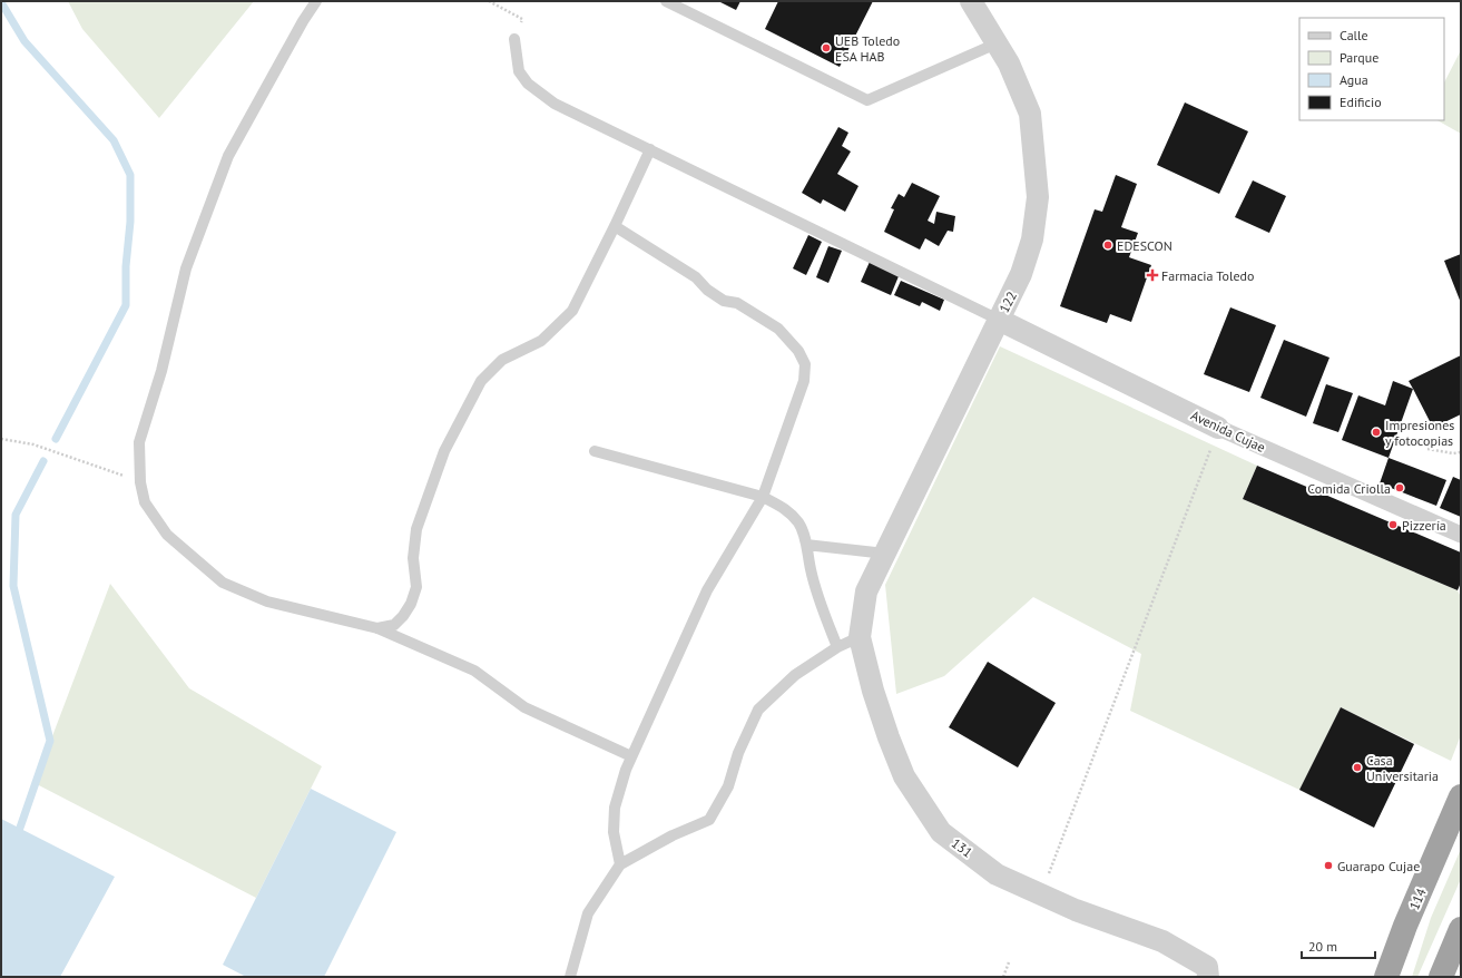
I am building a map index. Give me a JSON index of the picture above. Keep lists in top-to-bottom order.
{
  "streets": {
    "highway": ["114"],
    "street": ["122", "Avenida Cujae", "131"]
  },
  "crossings": [
    ["122", "Avenida Cujae"],
    ["122", "131"]
  ],
  "places": {
    "other": [
      "UEB Toledo ESA HAB",
      "EDESCON",
      "Impresiones y fotocopias",
      "Comida Criolla",
      "Pizzería",
      "Casa Universitaria",
      "Guarapo Cujae"
    ],
    "health": ["Farmacia Toledo"]
  },
  "legend": [
    "Calle",
    "Parque",
    "Agua",
    "Edificio"
  ],
  "scale_bar": "20 m"
}
